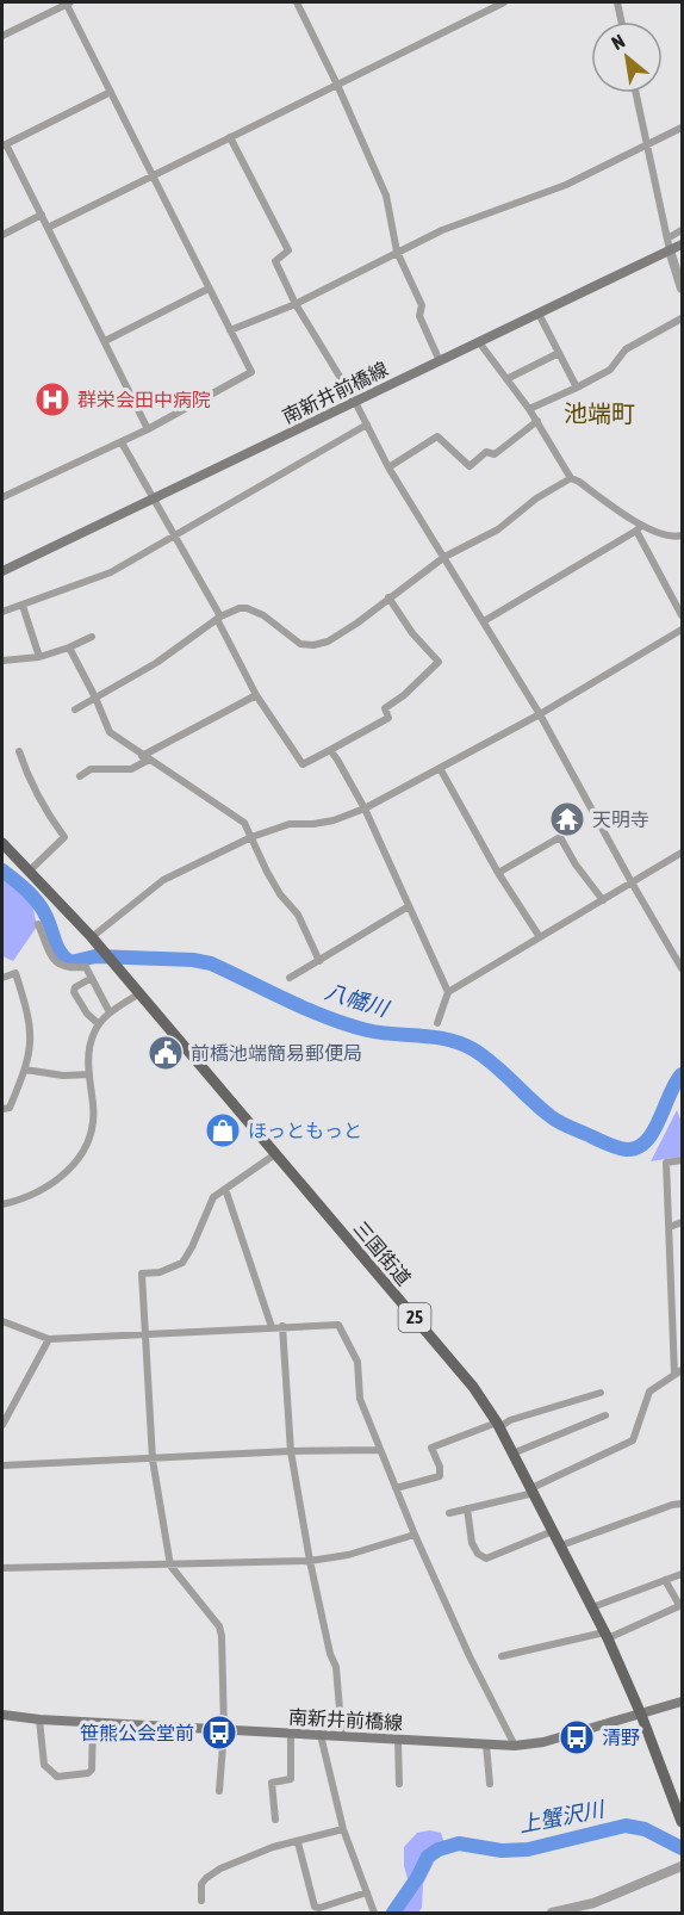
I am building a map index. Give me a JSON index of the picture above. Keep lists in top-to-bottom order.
{
  "streets": {
    "main road": ["南新井前橋線", "三国街道", "25"]
  },
  "crossings": [
    ["南新井前橋線", "三国街道"]
  ],
  "districts": ["池端町"],
  "water": ["八幡川", "上蟹沢川"],
  "places": {
    "hospital": ["群栄会田中病院"],
    "temple": ["天明寺"],
    "public building": ["前橋池端簡易郵便局"],
    "shop": ["ほっともっと"],
    "bus stop": ["笹熊公会堂前", "清野"]
  },
  "north": "top left"
}
